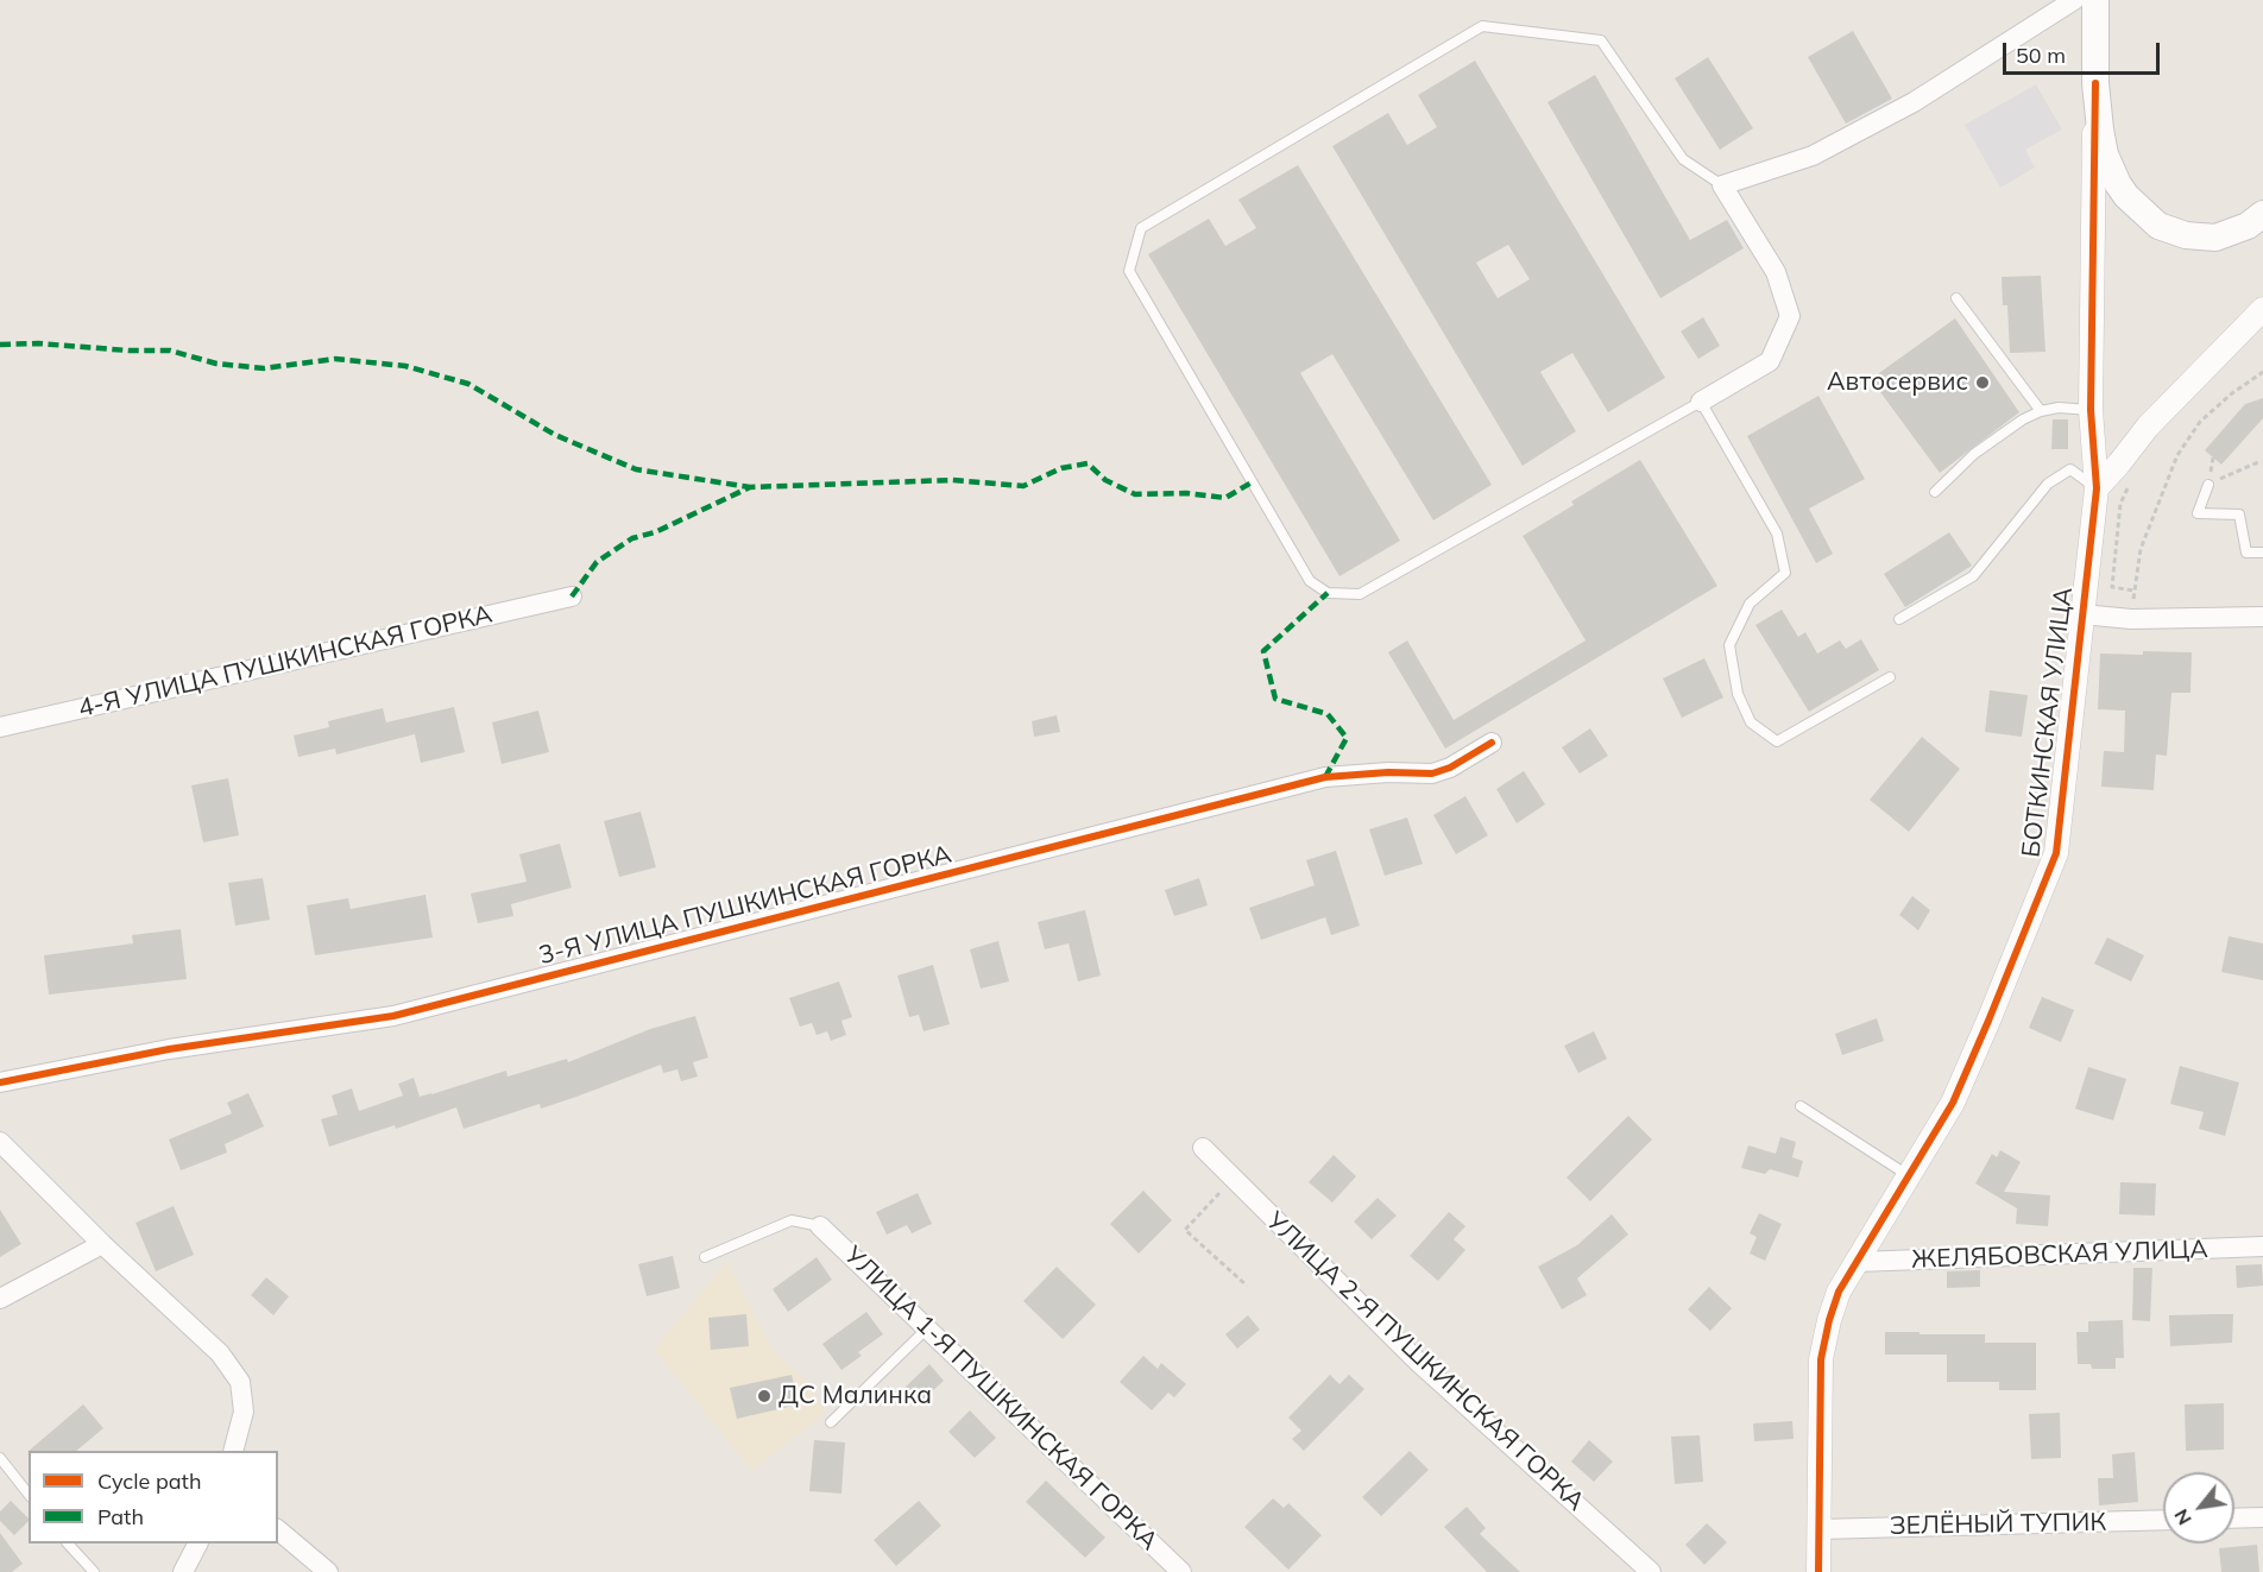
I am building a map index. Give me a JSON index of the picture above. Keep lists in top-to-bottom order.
{
  "streets": {
    "street": [
      "4-Я УЛИЦА ПУШКИНСКАЯ ГОРКА",
      "БОТКИНСКАЯ УЛИЦА",
      "3-Я УЛИЦА ПУШКИНСКАЯ ГОРКА",
      "ЖЕЛЯБОВСКАЯ УЛИЦА",
      "УЛИЦА 2-Я ПУШКИНСКАЯ ГОРКА",
      "УЛИЦА 1-Я ПУШКИНСКАЯ ГОРКА",
      "ЗЕЛЁНЫЙ ТУПИК"
    ]
  },
  "crossings": [
    ["БОТКИНСКАЯ УЛИЦА", "ЖЕЛЯБОВСКАЯ УЛИЦА"],
    ["БОТКИНСКАЯ УЛИЦА", "ЗЕЛЁНЫЙ ТУПИК"]
  ],
  "places": ["Автосервис", "ДС Малинка"],
  "legend": ["Cycle path", "Path"],
  "scale_bar": "50 m",
  "north": "bottom left"
}
